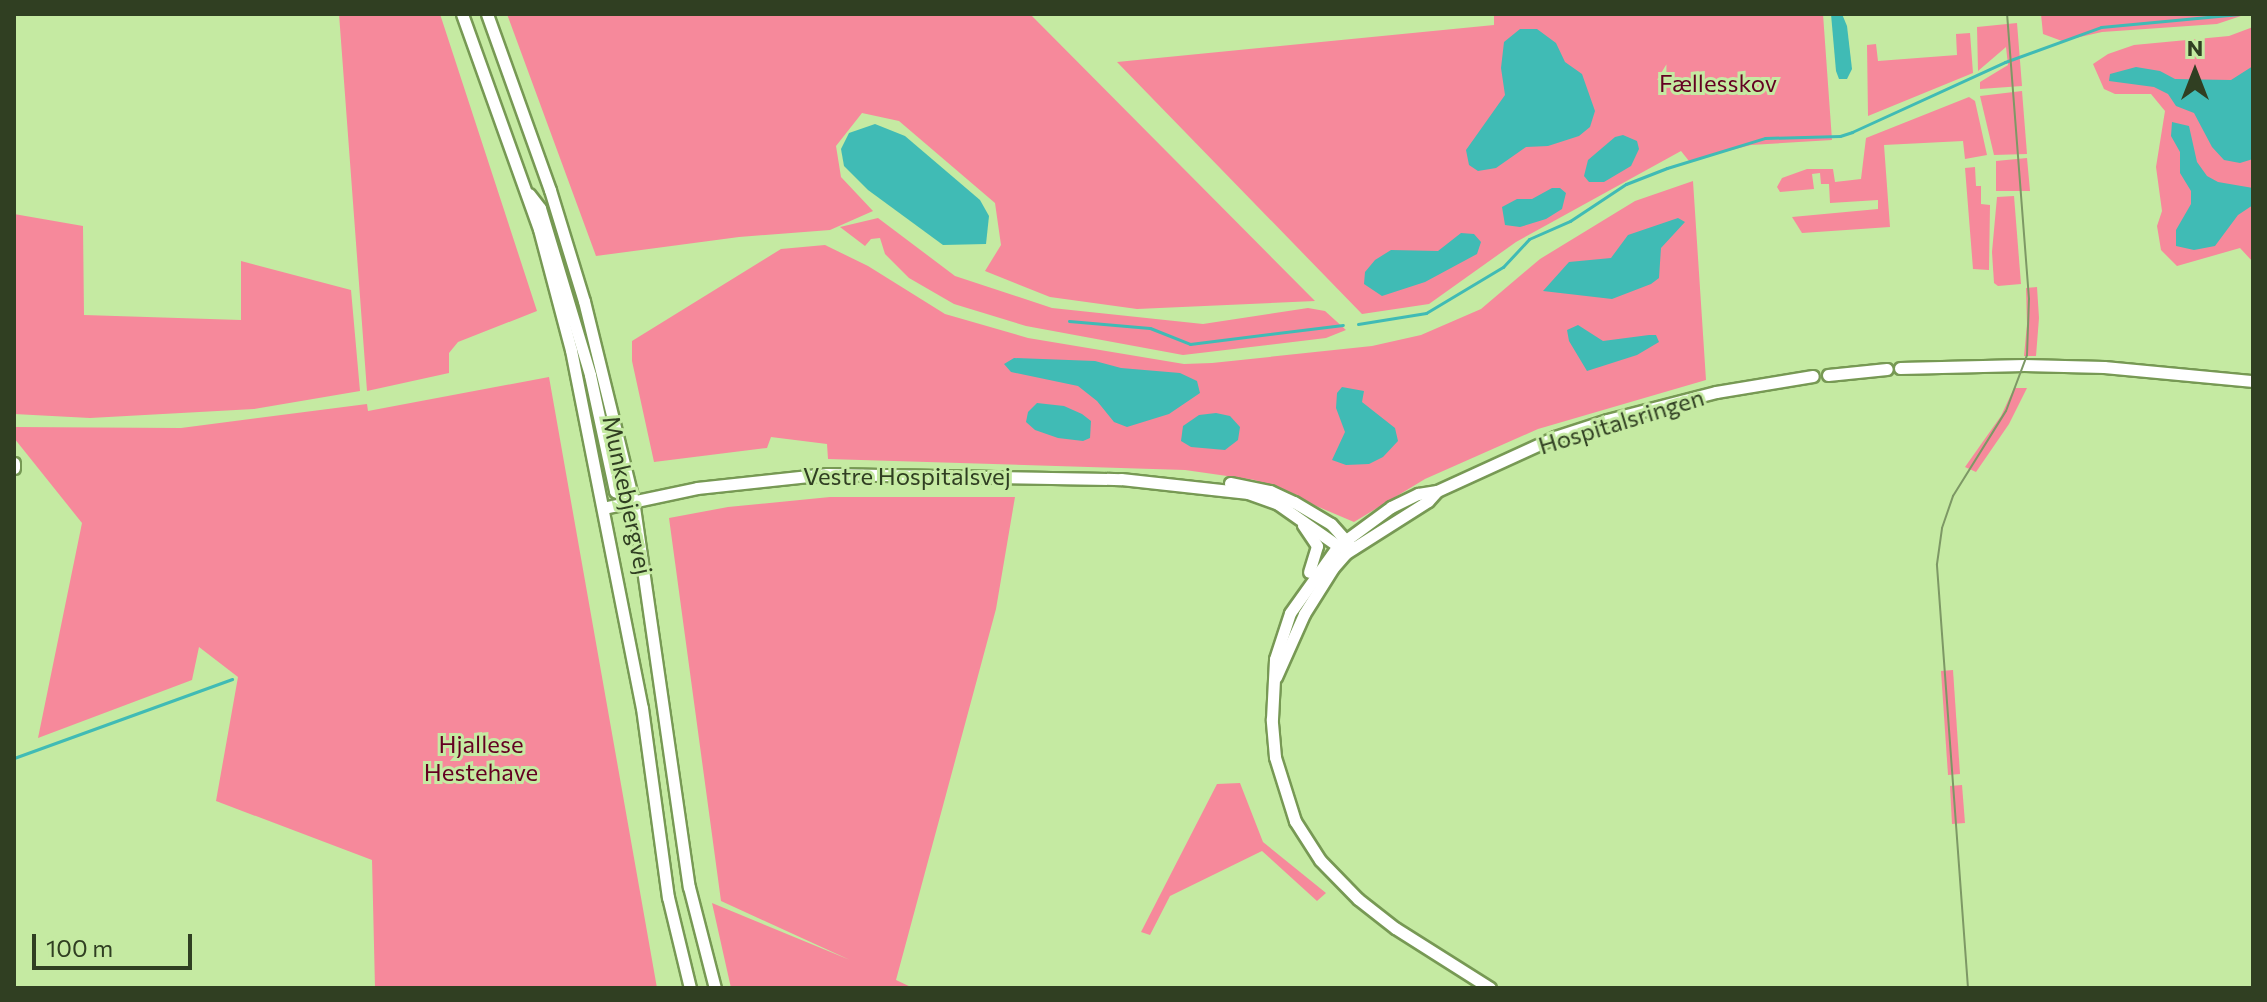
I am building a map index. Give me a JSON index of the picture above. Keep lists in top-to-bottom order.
{
  "streets": {
    "street": ["Hospitalsringen", "Vestre Hospitalsvej", "Munkebjergvej"]
  },
  "crossings": [
    ["Hospitalsringen", "Vestre Hospitalsvej"],
    ["Vestre Hospitalsvej", "Munkebjergvej"]
  ],
  "parks": ["Fællesskov", "Hjallese Hestehave"],
  "scale_bar": "100 m",
  "north": "top"
}
